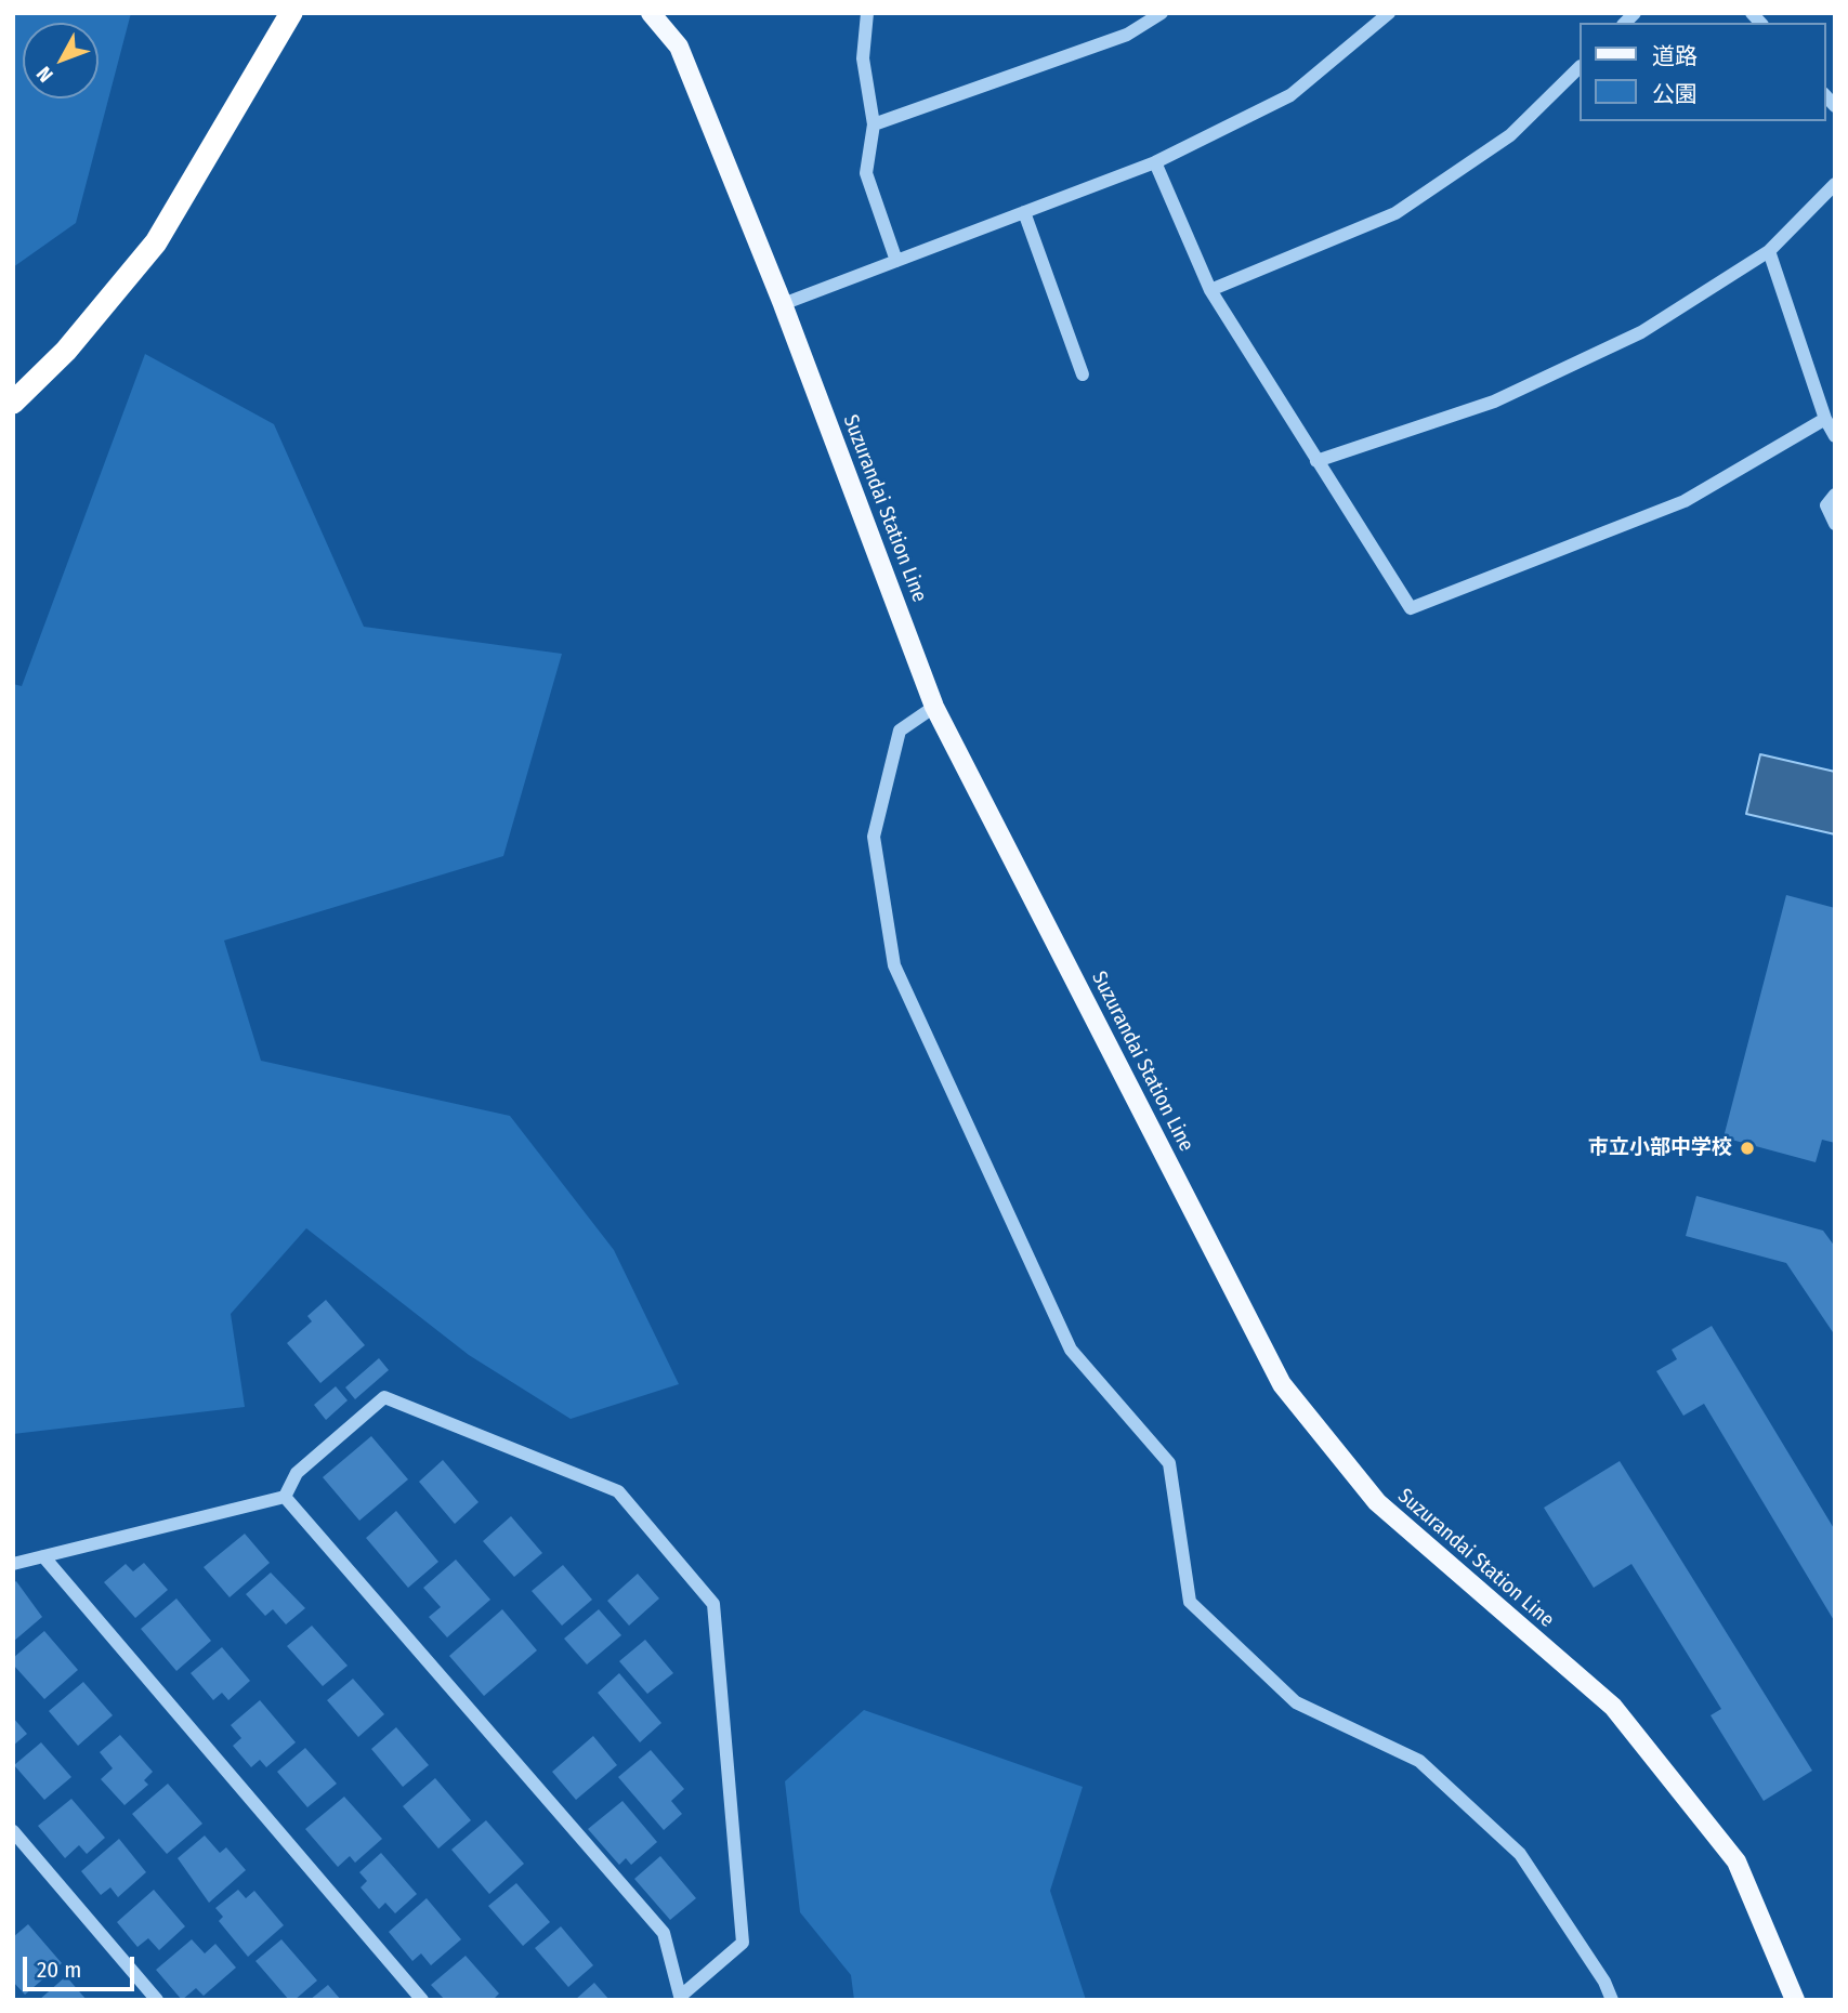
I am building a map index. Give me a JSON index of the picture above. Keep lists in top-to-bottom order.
{
  "streets": {
    "main road": ["Suzurandai Station Line"]
  },
  "places": ["市立小部中学校"],
  "legend": ["道路", "公園"],
  "scale_bar": "20 m",
  "north": "bottom left"
}
